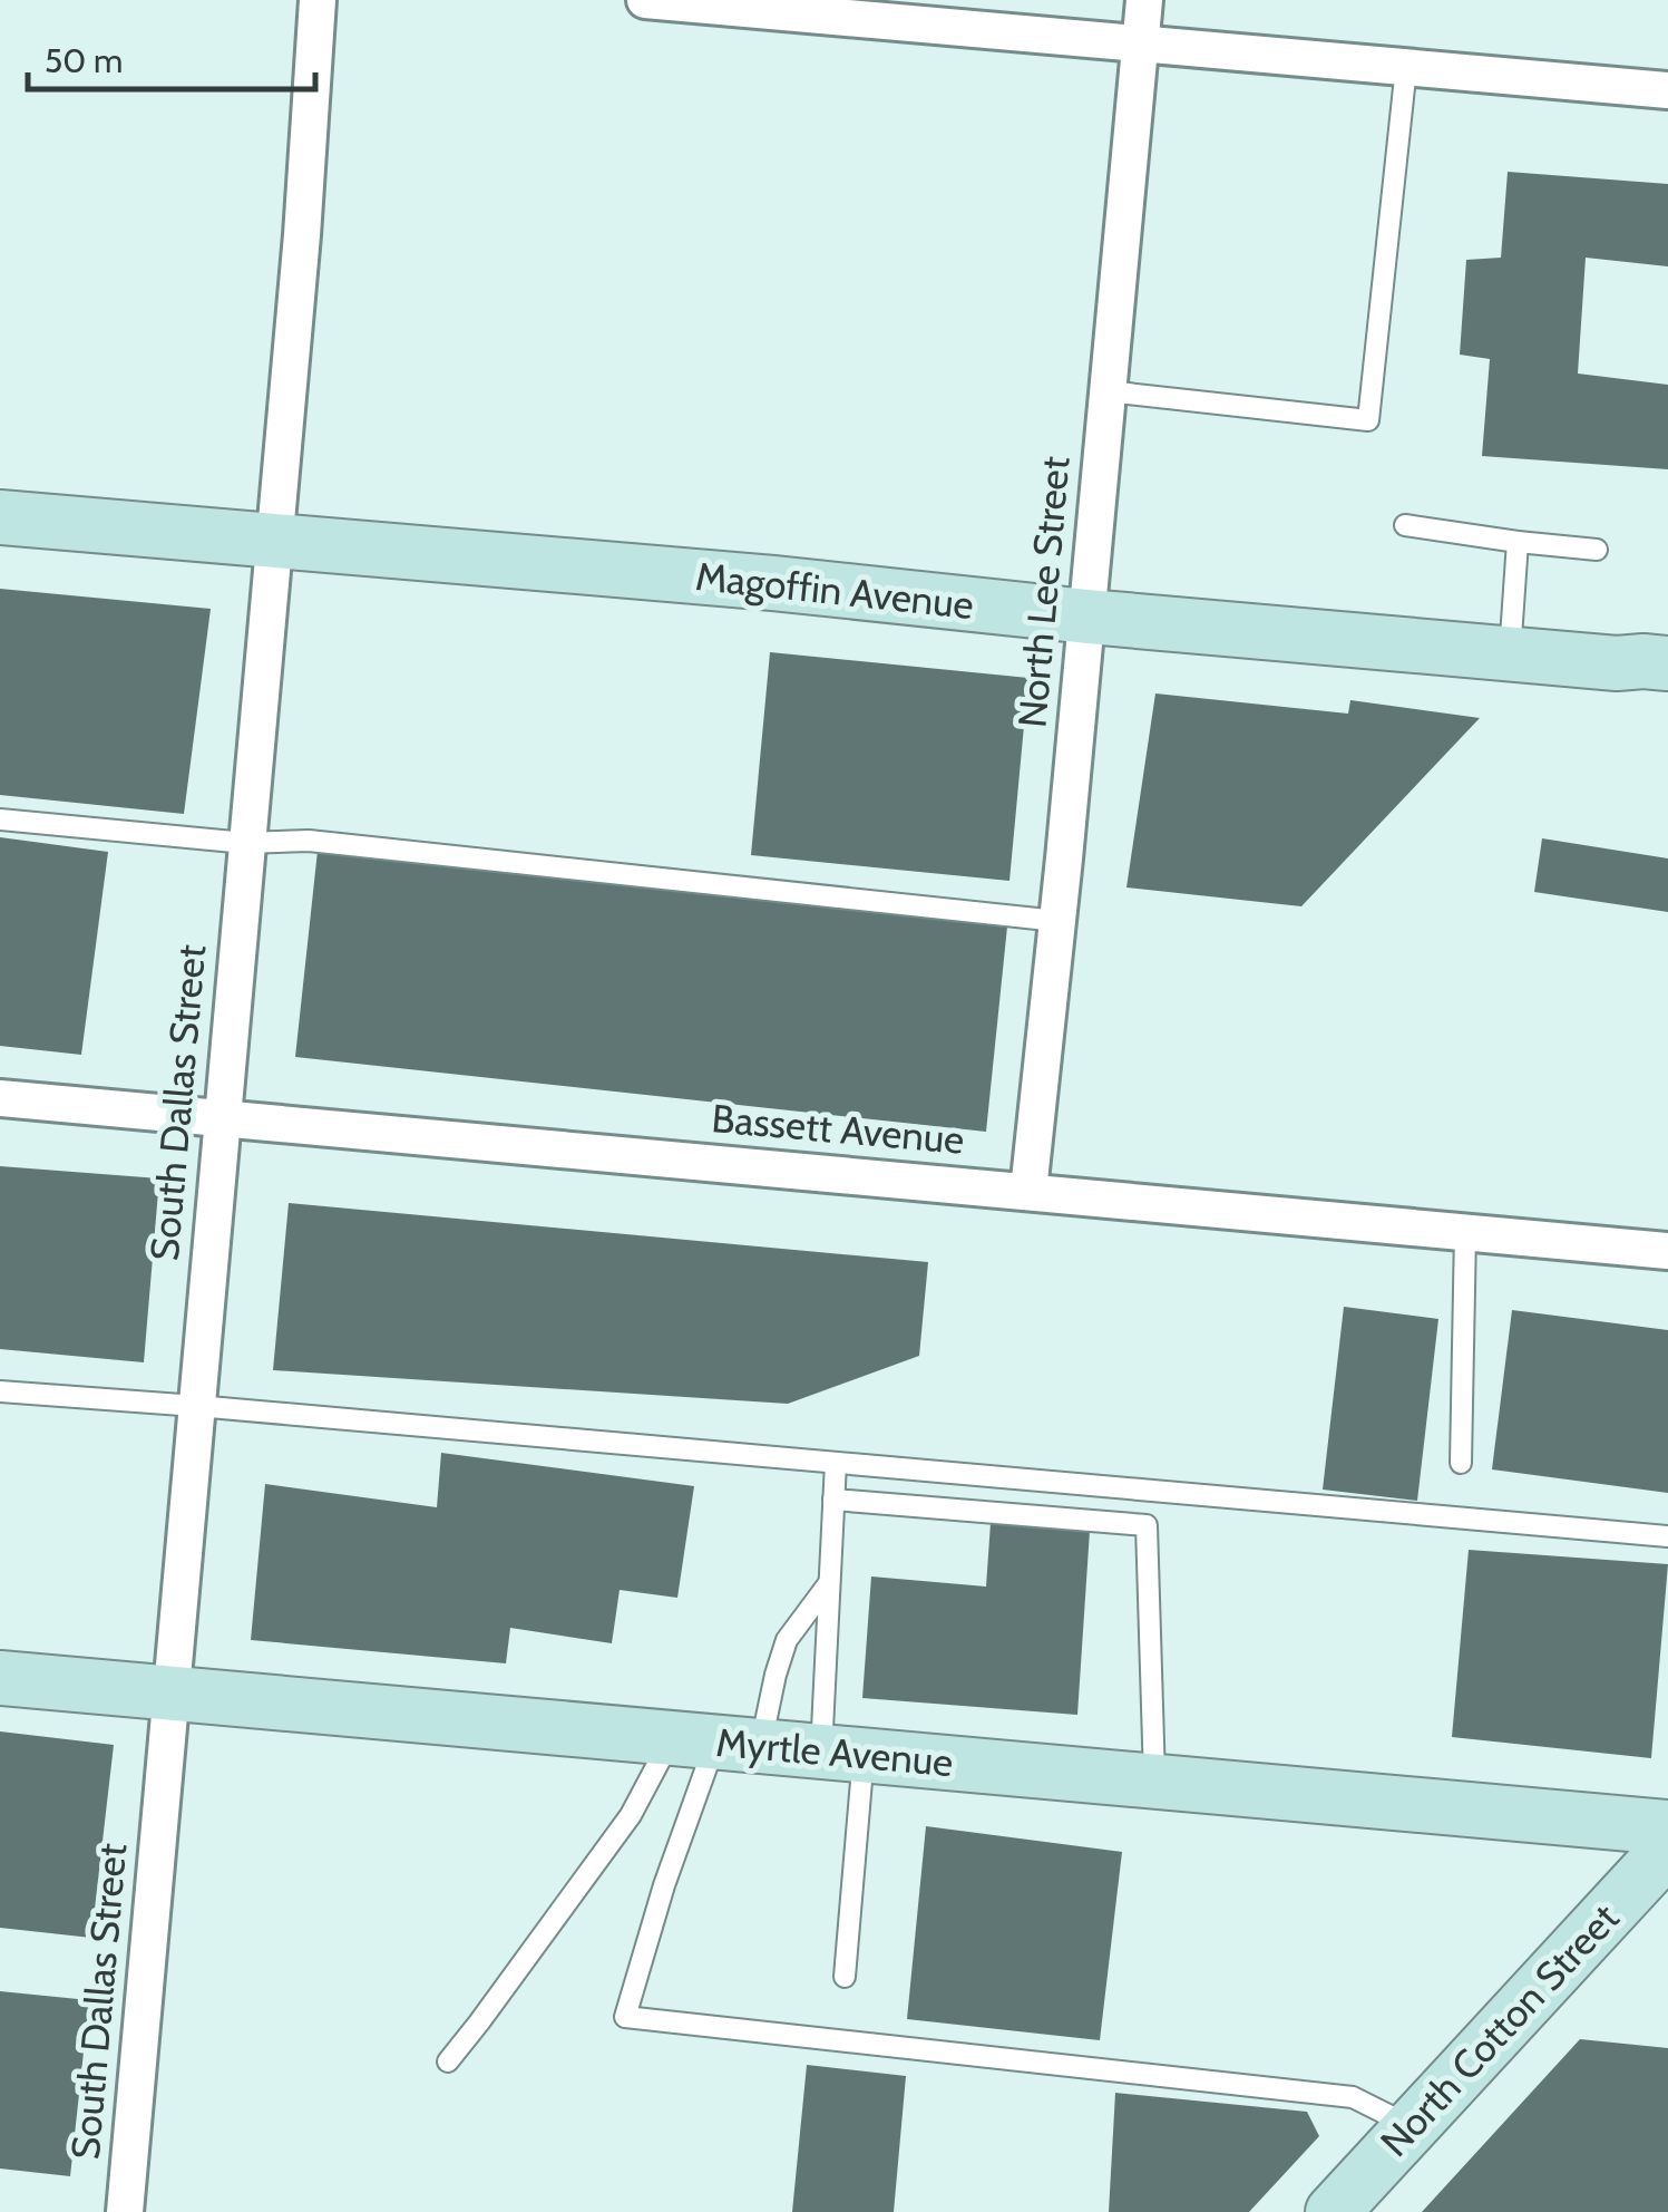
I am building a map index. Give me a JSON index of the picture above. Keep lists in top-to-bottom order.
{
  "streets": {
    "street": [
      "Magoffin Avenue",
      "North Lee Street",
      "South Dallas Street",
      "Bassett Avenue",
      "Myrtle Avenue",
      "North Cotton Street"
    ]
  },
  "crossings": [
    ["Magoffin Avenue", "North Lee Street"],
    ["Magoffin Avenue", "South Dallas Street"],
    ["North Lee Street", "Bassett Avenue"],
    ["South Dallas Street", "Bassett Avenue"],
    ["South Dallas Street", "Myrtle Avenue"]
  ],
  "scale_bar": "50 m"
}
